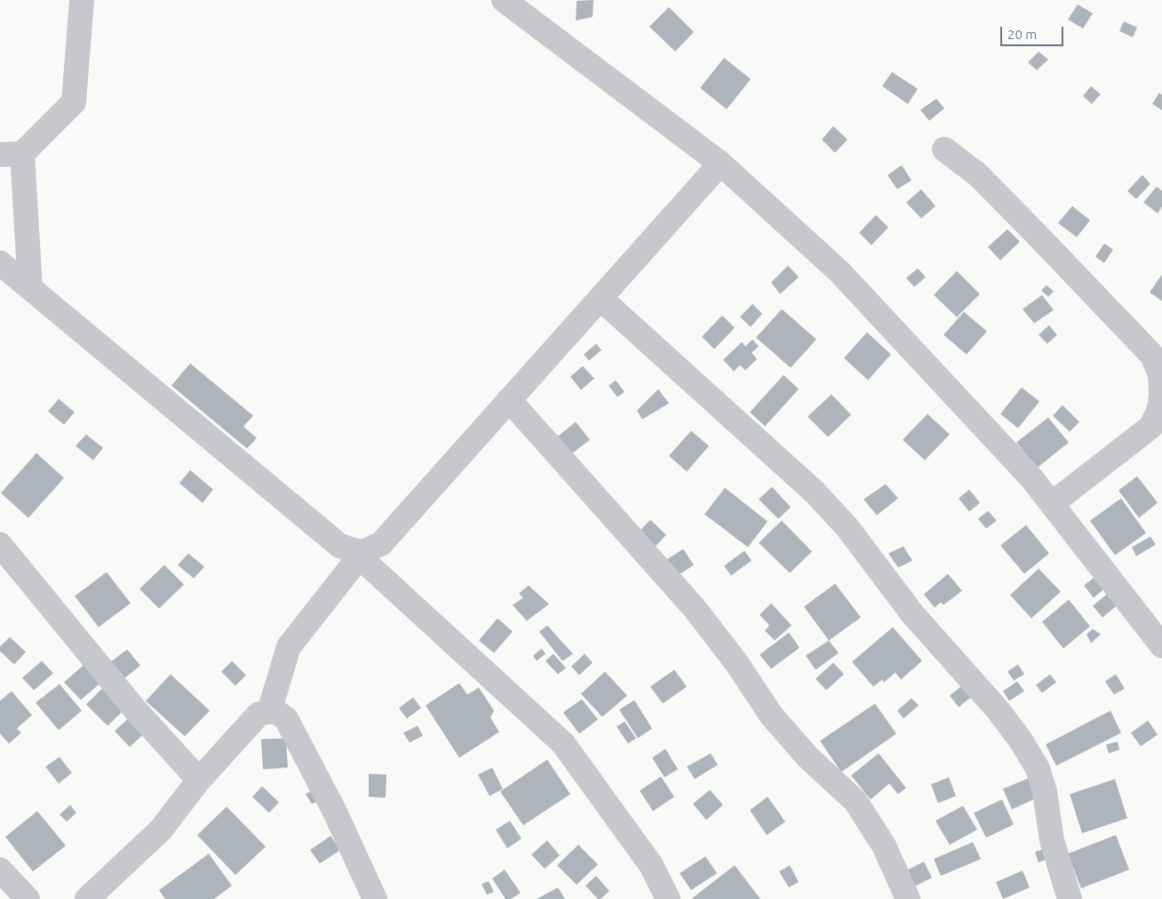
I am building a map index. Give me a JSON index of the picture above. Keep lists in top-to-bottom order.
{
  "scale_bar": "20 m"
}
